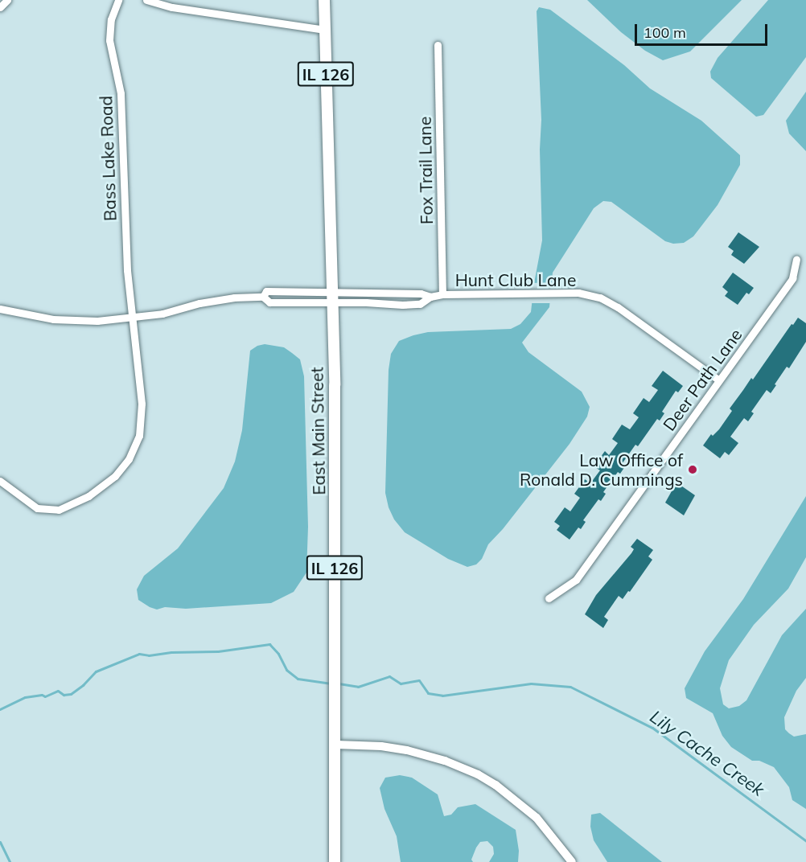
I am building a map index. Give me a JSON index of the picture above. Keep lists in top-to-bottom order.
{
  "streets": {
    "main road": ["IL 126", "East Main Street"],
    "street": [
      "Bass Lake Road",
      "Fox Trail Lane",
      "Hunt Club Lane",
      "Deer Path Lane"
    ]
  },
  "crossings": [
    ["Bass Lake Road", "Hunt Club Lane"],
    ["Fox Trail Lane", "Hunt Club Lane"],
    ["Hunt Club Lane", "Deer Path Lane"],
    ["Hunt Club Lane", "East Main Street"]
  ],
  "water": ["Lily Cache Creek"],
  "places": ["Law Office of Ronald D. Cummings"],
  "scale_bar": "100 m"
}
